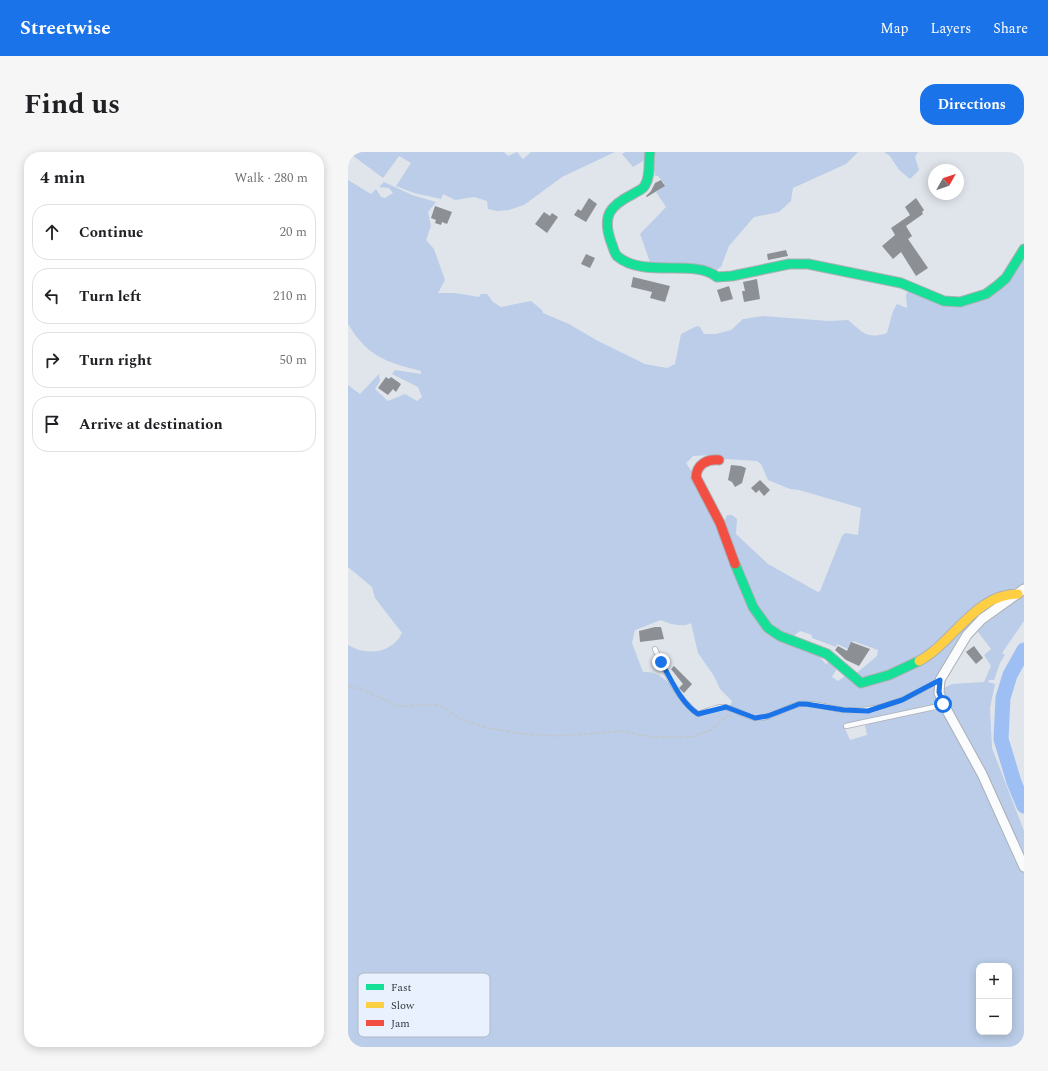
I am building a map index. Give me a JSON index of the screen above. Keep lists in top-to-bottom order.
{
  "legend": ["Fast", "Slow", "Jam"],
  "north": "top right",
  "page": {
    "header": "Streetwise",
    "nav": ["Map", "Layers", "Share"],
    "title": "Find us",
    "buttons": "Directions",
    "heading": ["4 min", "Walk · 280 m"],
    "list": [
      ["Continue", "20 m"],
      ["Turn left", "210 m"],
      ["Turn right", "50 m"],
      "Arrive at destination"
    ],
    "map_buttons": ["+", "−"]
  }
}
